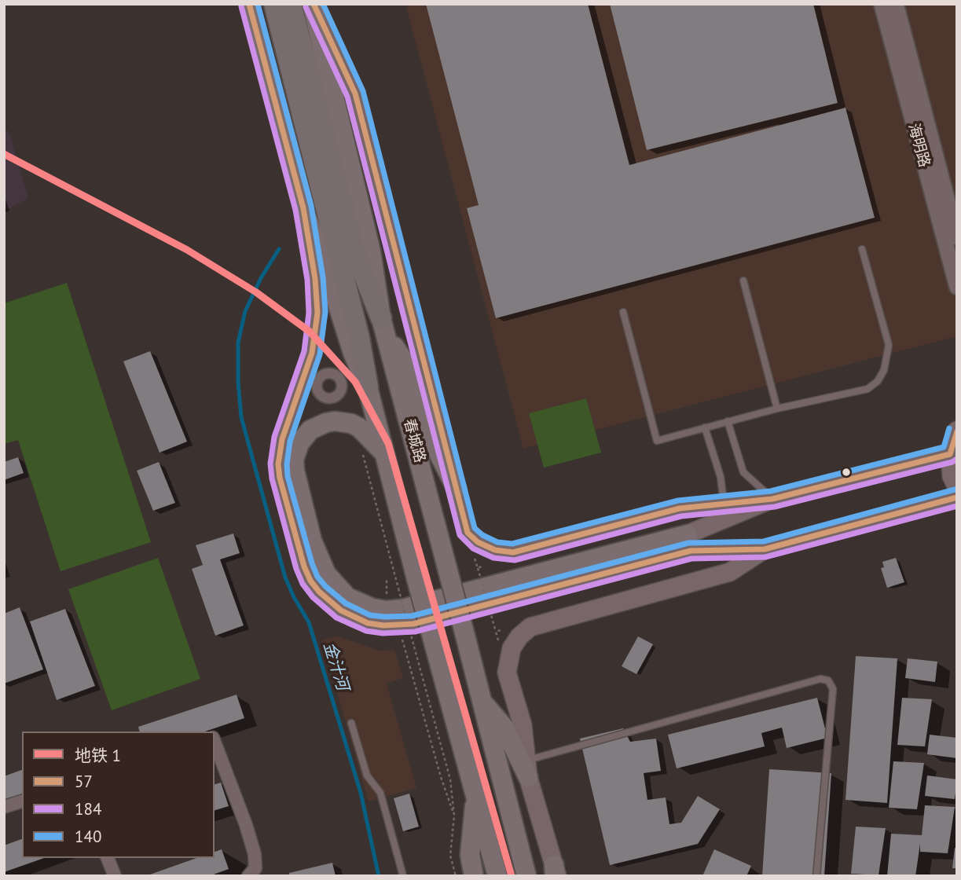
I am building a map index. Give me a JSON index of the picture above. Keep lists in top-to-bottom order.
{
  "streets": {
    "main road": ["春城路"],
    "street": ["海明路"]
  },
  "water": ["金汁河"],
  "lines": [
    "transit line 57",
    "transit line 140",
    "transit line 184",
    "metro line 1"
  ],
  "legend": [
    "地铁 1",
    "57",
    "184",
    "140"
  ]
}
